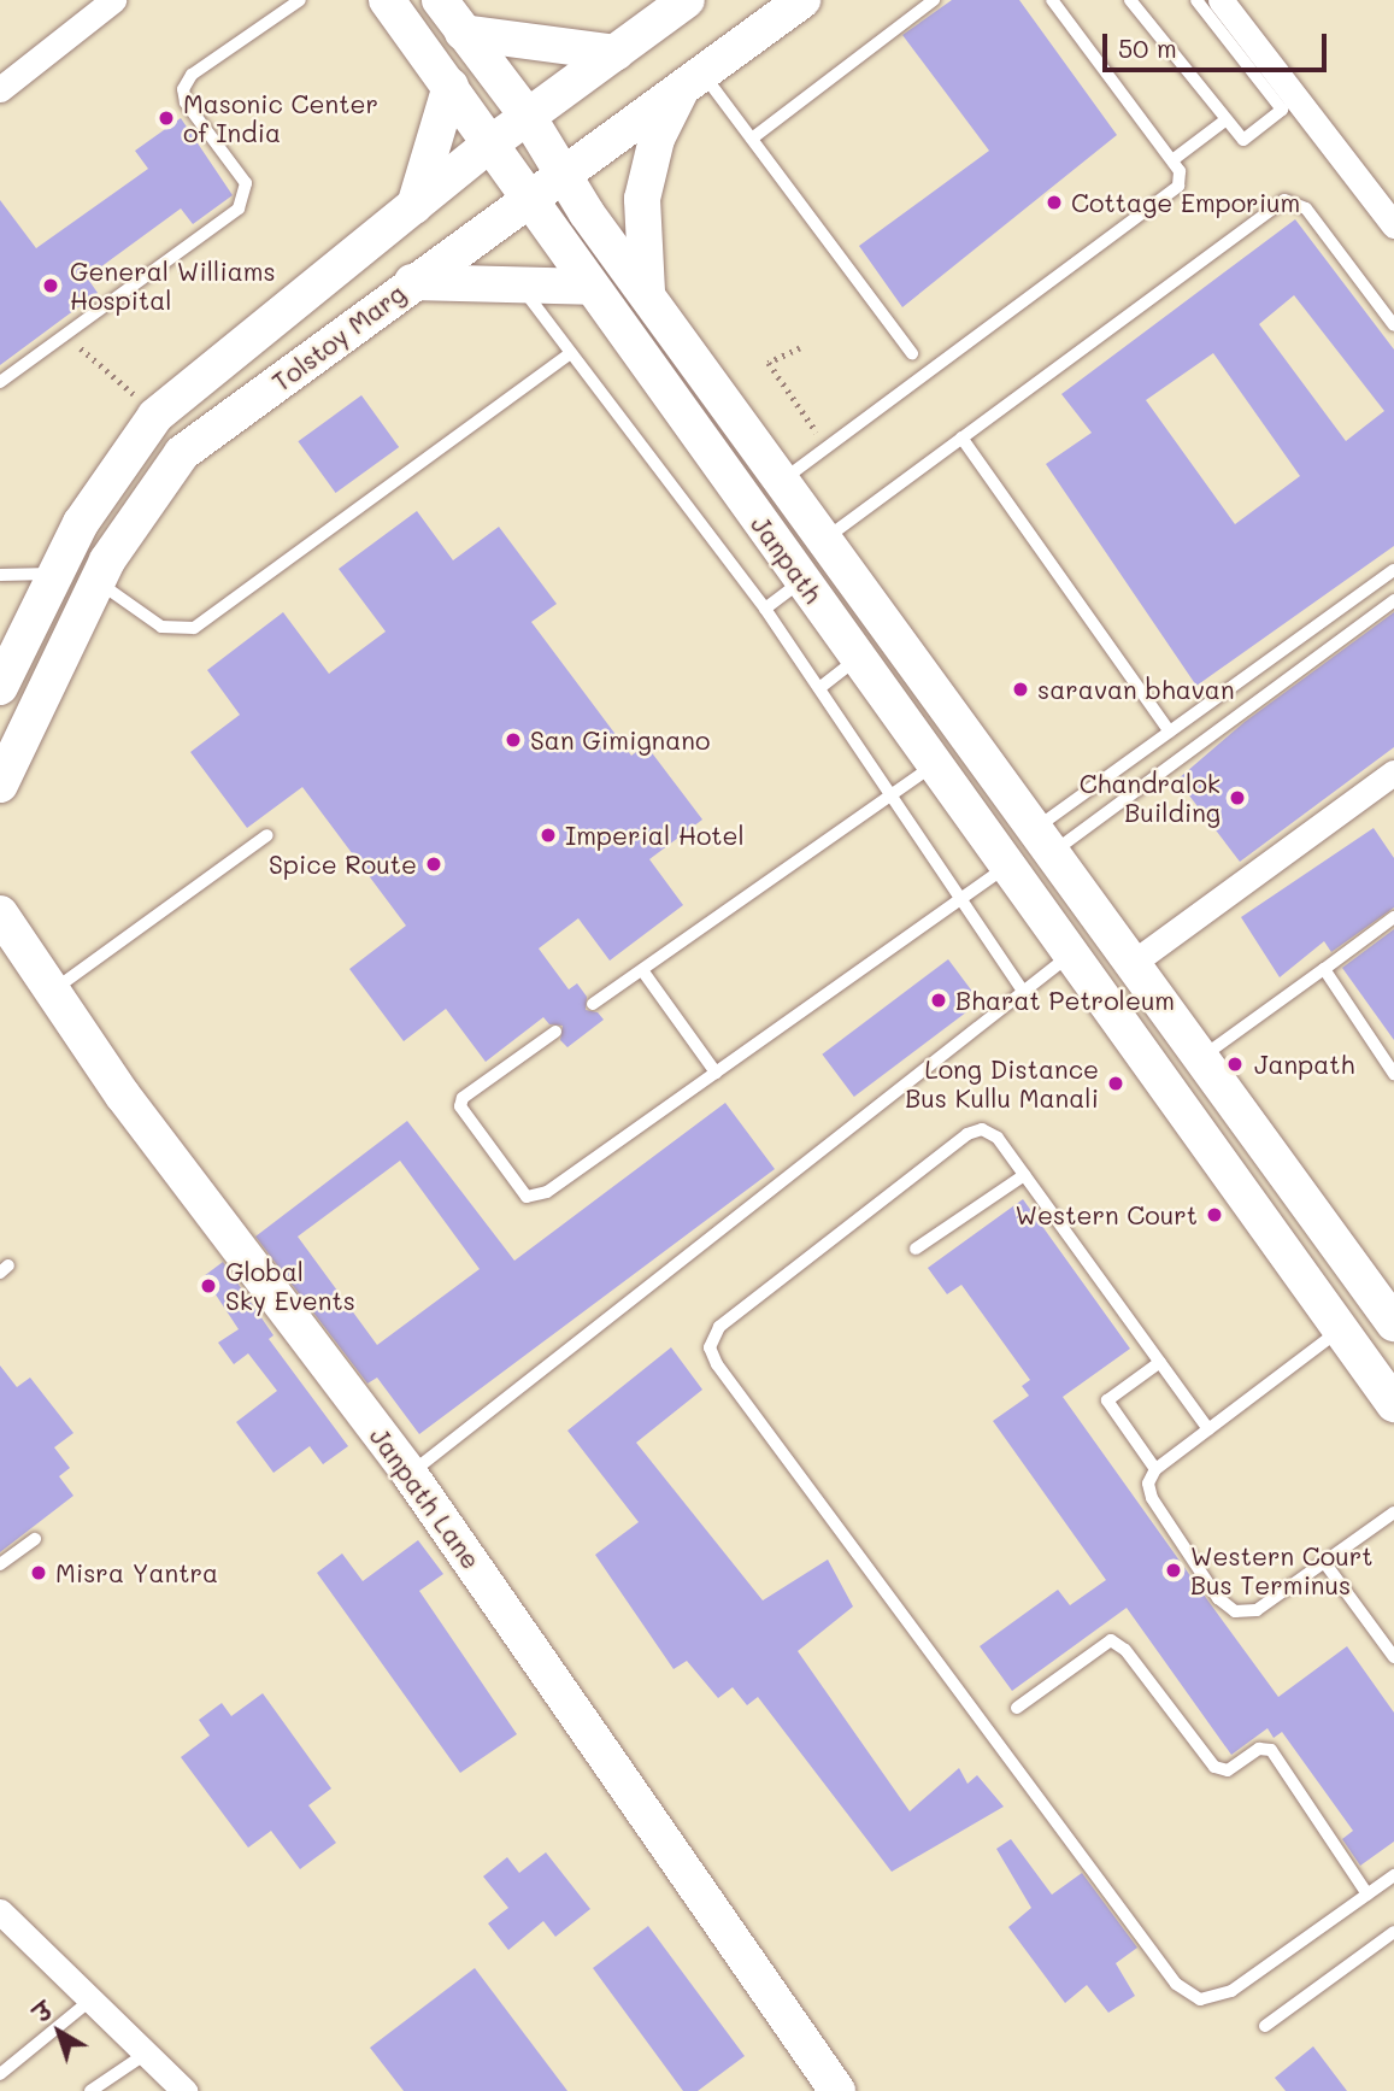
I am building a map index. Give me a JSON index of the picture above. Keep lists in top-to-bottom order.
{
  "streets": {
    "main road": ["Tolstoy Marg", "Janpath", "Janpath Lane"]
  },
  "crossings": [
    ["Tolstoy Marg", "Janpath"]
  ],
  "places": [
    "Masonic Center of India",
    "Cottage Emporium",
    "General Williams Hospital",
    "saravan bhavan",
    "San Gimignano",
    "Chandralok Building",
    "Imperial Hotel",
    "Spice Route",
    "Bharat Petroleum",
    "Janpath",
    "Long Distance Bus Kullu Manali",
    "Western Court",
    "Global Sky Events",
    "Western Court Bus Terminus",
    "Misra Yantra"
  ],
  "scale_bar": "50 m",
  "north": "top left"
}
